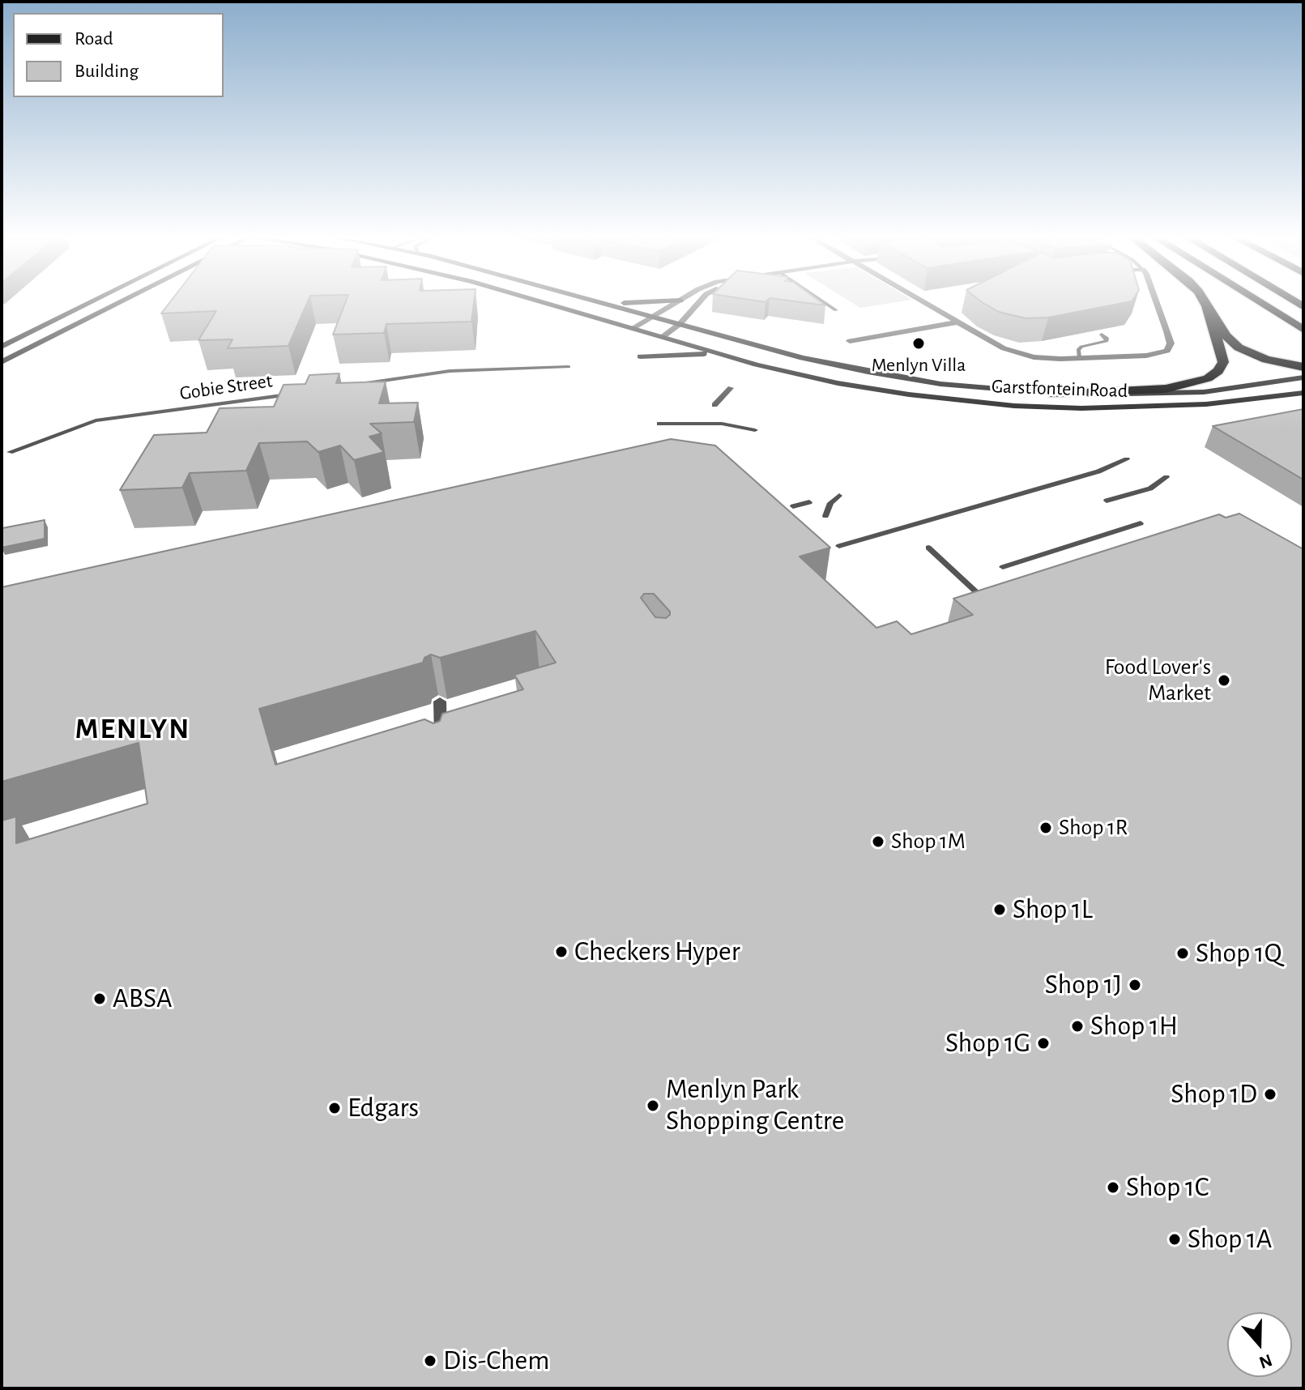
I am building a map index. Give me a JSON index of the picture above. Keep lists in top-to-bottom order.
{
  "streets": {
    "main road": ["Garstfontein Road"],
    "lane": ["Gobie Street"]
  },
  "districts": ["MENLYN"],
  "places": [
    "Menlyn Villa",
    "Food Lover's Market",
    "Shop 1R",
    "Shop 1M",
    "Shop 1L",
    "Checkers Hyper",
    "Shop 1Q",
    "Shop 1J",
    "ABSA",
    "Shop 1H",
    "Shop 1G",
    "Shop 1D",
    "Menlyn Park Shopping Centre",
    "Edgars",
    "Shop 1C",
    "Shop 1A",
    "Dis-Chem"
  ],
  "legend": ["Road", "Building"],
  "north": "bottom"
}
